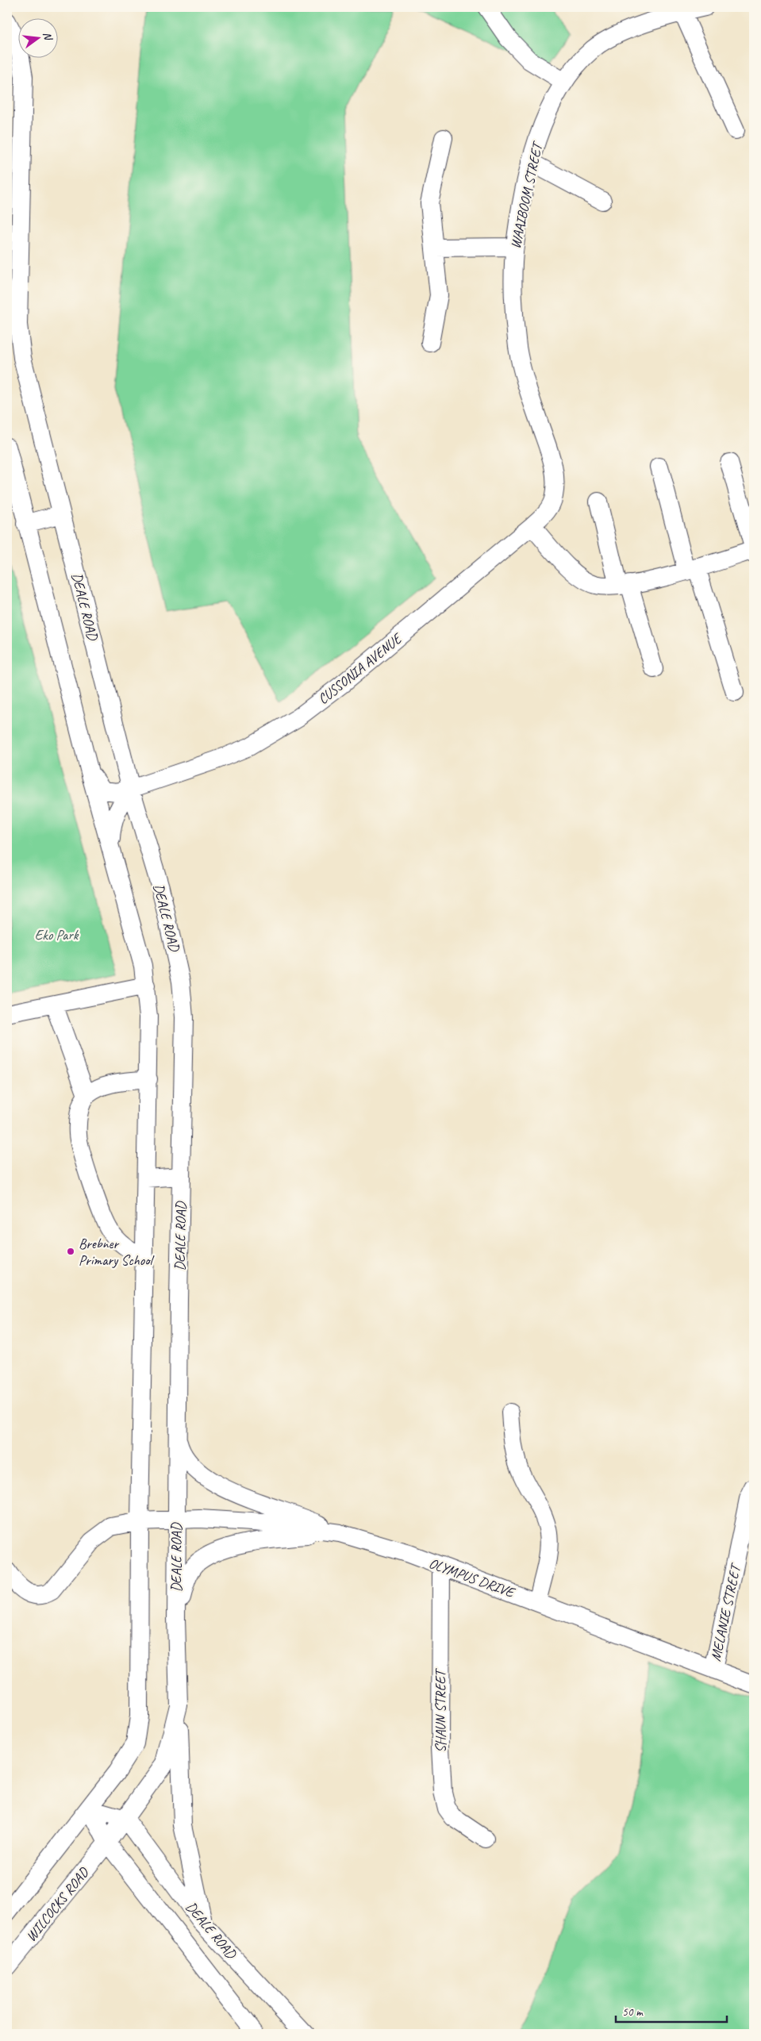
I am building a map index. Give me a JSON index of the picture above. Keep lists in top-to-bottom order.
{
  "streets": {
    "street": [
      "WAAIBOOM STREET",
      "DEALE ROAD",
      "CUSSONIA AVENUE",
      "OLYMPUS DRIVE",
      "MELANIE STREET",
      "SHAUN STREET",
      "WILCOCKS ROAD"
    ]
  },
  "crossings": [
    ["WAAIBOOM STREET", "CUSSONIA AVENUE"],
    ["DEALE ROAD", "CUSSONIA AVENUE"],
    ["DEALE ROAD", "OLYMPUS DRIVE"],
    ["DEALE ROAD", "WILCOCKS ROAD"],
    ["OLYMPUS DRIVE", "MELANIE STREET"],
    ["OLYMPUS DRIVE", "SHAUN STREET"]
  ],
  "parks": ["Eko Park"],
  "places": ["Brebner Primary School"],
  "scale_bar": "50 m",
  "north": "right"
}
